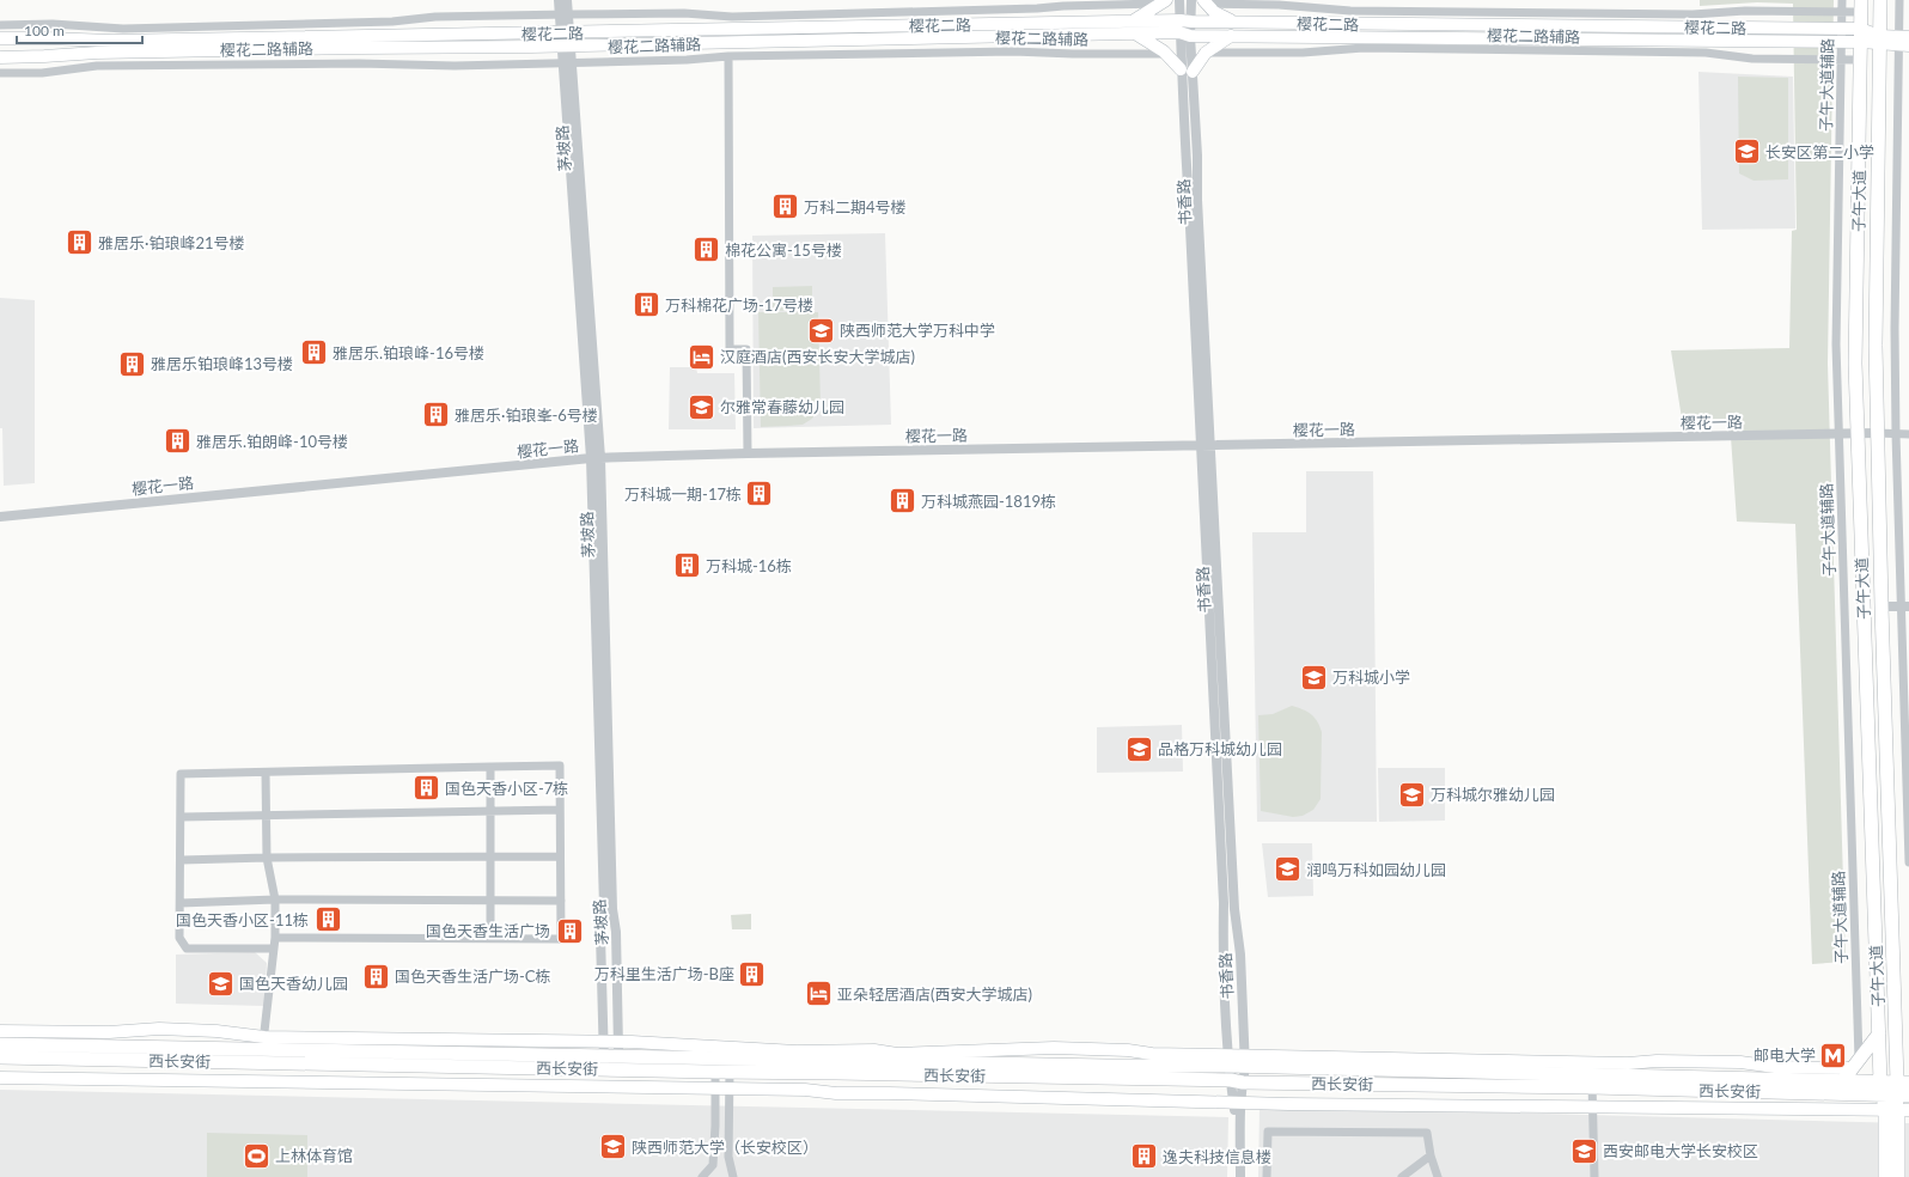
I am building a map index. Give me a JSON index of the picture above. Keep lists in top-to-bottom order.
{
  "streets": {
    "main road": ["樱花二路", "子午大道", "西长安街"],
    "street": [
      "樱花二路辅路",
      "子午大道辅路",
      "茅坡路",
      "书香路",
      "樱花一路"
    ]
  },
  "crossings": [
    ["樱花二路", "子午大道辅路"],
    ["樱花二路", "茅坡路"],
    ["樱花二路", "子午大道"],
    ["樱花二路", "书香路"],
    ["樱花二路辅路", "子午大道辅路"],
    ["樱花二路辅路", "茅坡路"],
    ["樱花二路辅路", "子午大道"],
    ["子午大道辅路", "樱花一路"],
    ["茅坡路", "樱花一路"],
    ["茅坡路", "西长安街"],
    ["子午大道", "樱花一路"],
    ["子午大道", "西长安街"],
    ["书香路", "樱花一路"],
    ["书香路", "西长安街"]
  ],
  "places": {
    "school or university": [
      "长安区第二小学",
      "陕西师范大学万科中学",
      "尔雅常春藤幼儿园",
      "万科城小学",
      "品格万科城幼儿园",
      "万科城尔雅幼儿园",
      "润鸣万科如园幼儿园",
      "国色天香幼儿园",
      "陕西师范大学（长安校区）",
      "西安邮电大学长安校区"
    ],
    "building": [
      "万科二期4号楼",
      "雅居乐·铂琅峰21号楼",
      "棉花公寓-15号楼",
      "万科棉花广场-17号楼",
      "雅居乐.铂琅峰-16号楼",
      "雅居乐铂琅峰13号楼",
      "雅居乐·铂琅峯-6号楼",
      "雅居乐.铂朗峰-10号楼",
      "万科城一期-17栋",
      "万科城燕园-1819栋",
      "万科城-16栋",
      "国色天香小区-7栋",
      "国色天香小区-11栋",
      "国色天香生活广场",
      "万科里生活广场-B座",
      "国色天香生活广场-C栋",
      "逸夫科技信息楼"
    ],
    "hotel": ["汉庭酒店(西安长安大学城店)", "亚朵轻居酒店(西安大学城店)"],
    "metro station": ["邮电大学"],
    "sports": ["上林体育馆"]
  },
  "scale_bar": "100 m"
}
